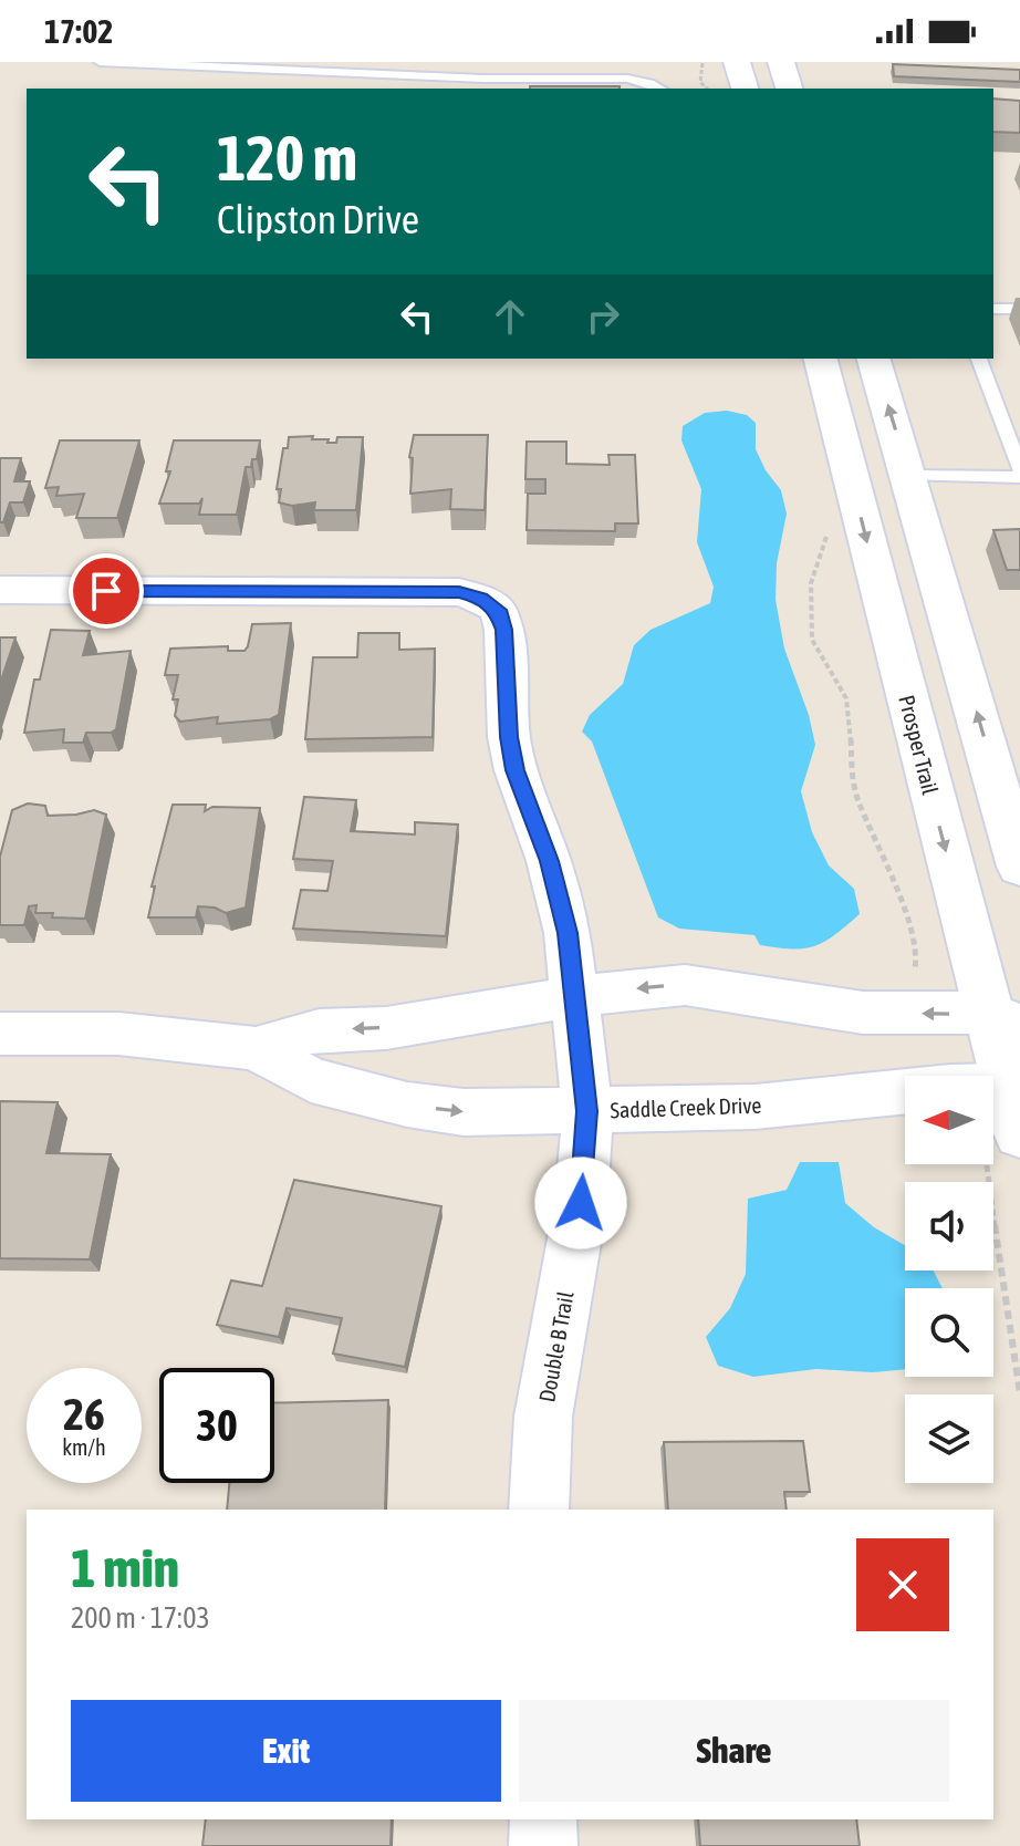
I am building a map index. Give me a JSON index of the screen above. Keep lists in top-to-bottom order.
{
  "streets": {
    "main road": ["Prosper Trail"],
    "street": ["Saddle Creek Drive", "Double B Trail"]
  },
  "crossings": [
    ["Prosper Trail", "Saddle Creek Drive"],
    ["Saddle Creek Drive", "Double B Trail"]
  ],
  "north": "left",
  "page": {
    "status": "17:02",
    "turn": ["120 m", "Clipston Drive"],
    "speed": "26 km/h",
    "limit": "30",
    "heading": ["1 min", "200 m · 17:03"],
    "buttons": ["Exit", "Share"]
  }
}
